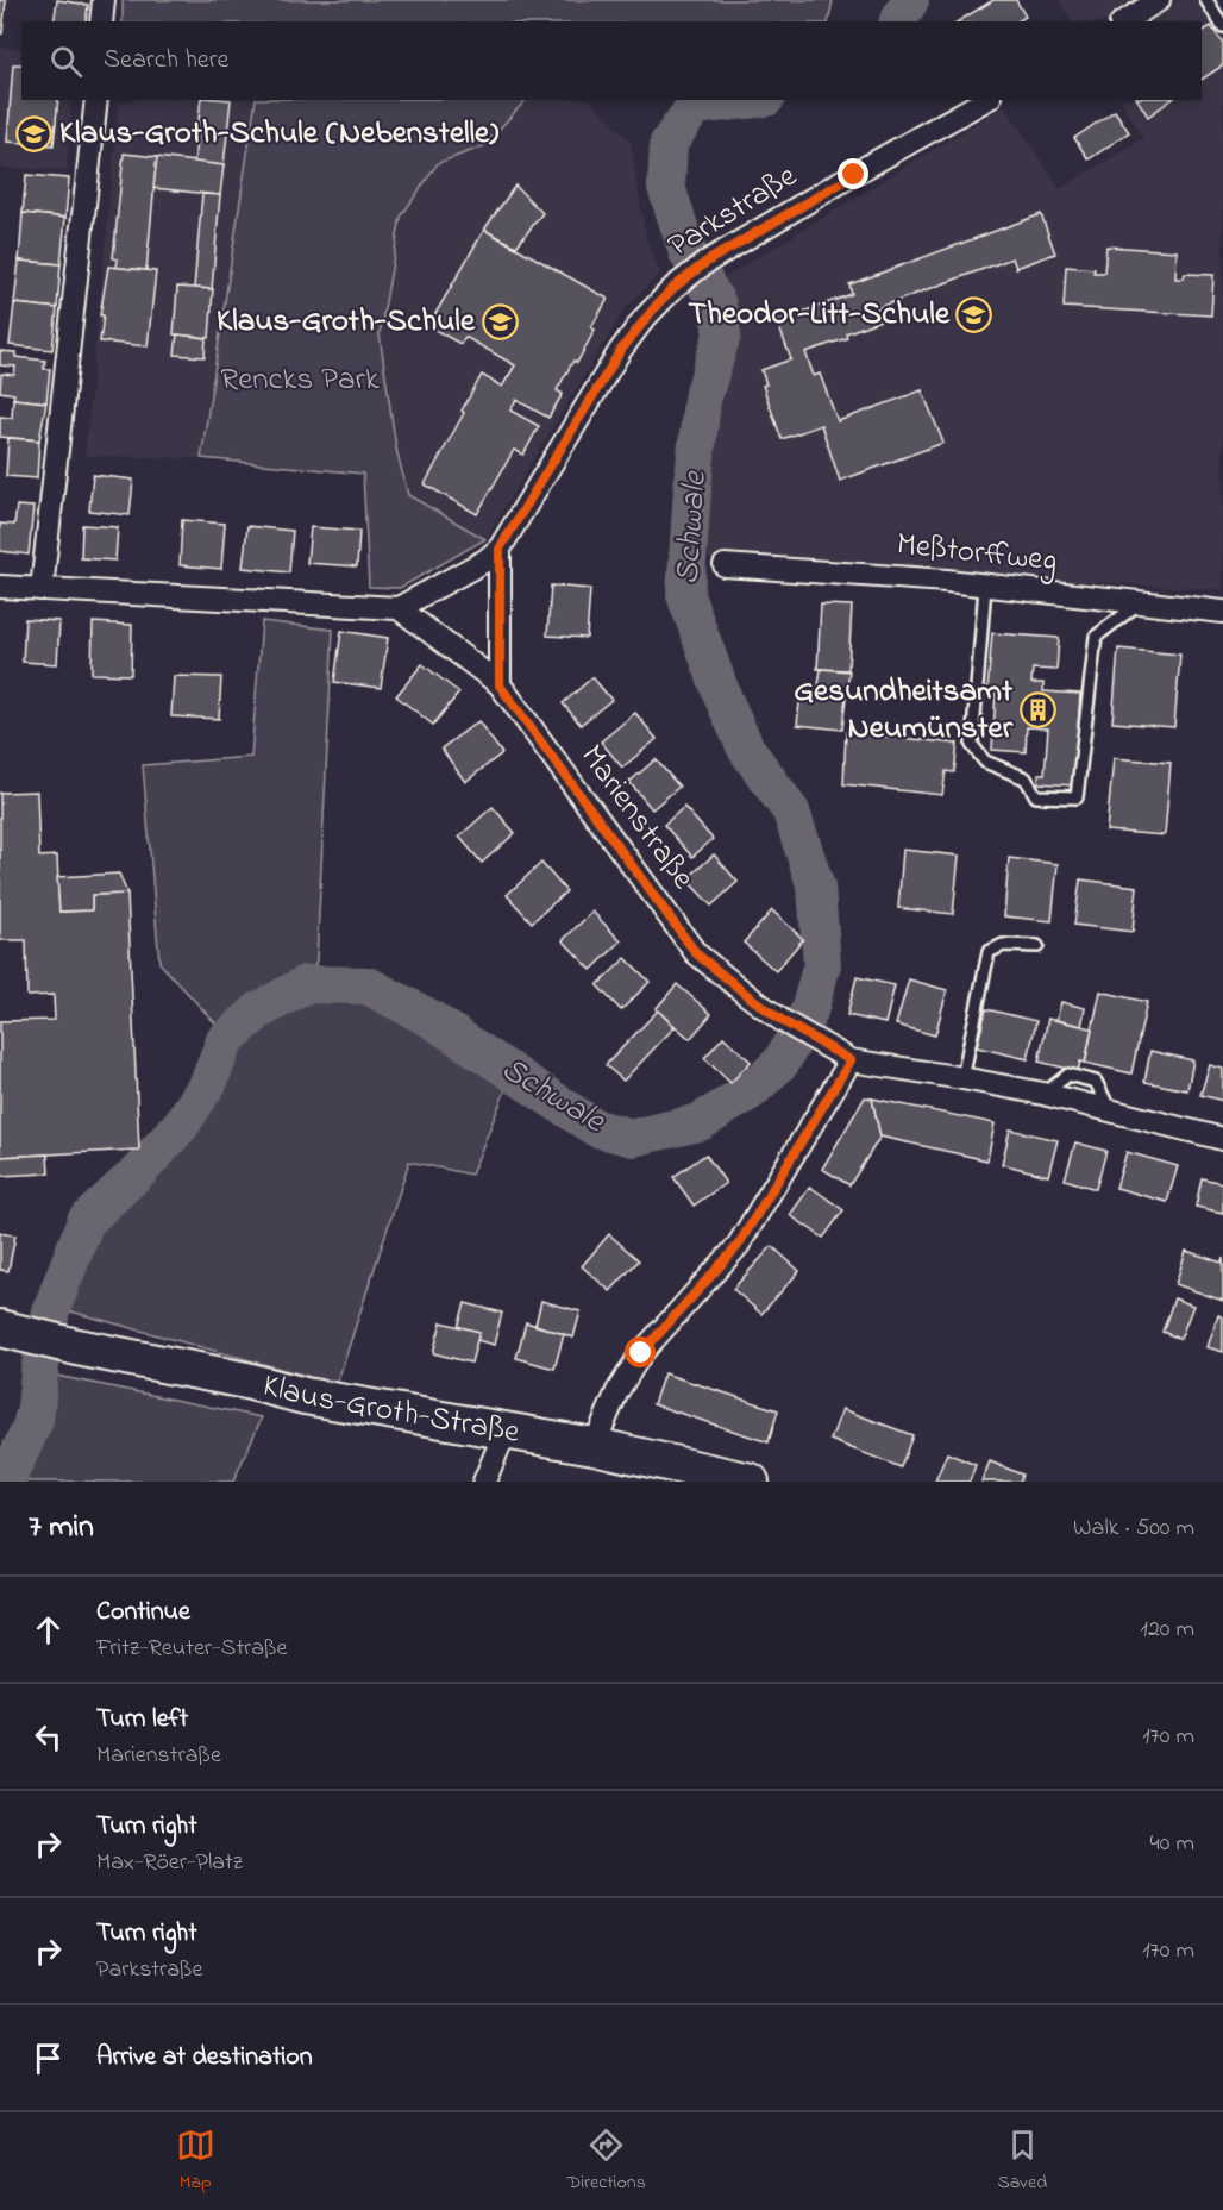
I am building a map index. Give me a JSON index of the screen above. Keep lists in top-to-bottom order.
{
  "streets": {
    "main road": ["Klaus-Groth-Straße"],
    "street": ["Parkstraße", "Meßtorffweg", "Marienstraße"]
  },
  "water": ["Schwale"],
  "parks": ["Rencks Park"],
  "places": {
    "school or university": ["Klaus-Groth-Schule (Nebenstelle)", "Theodor-Litt-Schule", "Klaus-Groth-Schule"],
    "building": ["Gesundheitsamt Neumünster"]
  },
  "page": {
    "search": "Search here",
    "heading": ["7 min", "Walk · 500 m"],
    "list": [
      ["Continue", "Fritz-Reuter-Straße", "120 m"],
      ["Turn left", "Marienstraße", "170 m"],
      ["Turn right", "Max-Röer-Platz", "40 m"],
      ["Turn right", "Parkstraße", "170 m"],
      "Arrive at destination"
    ],
    "nav": ["Map", "Directions", "Saved"]
  }
}
